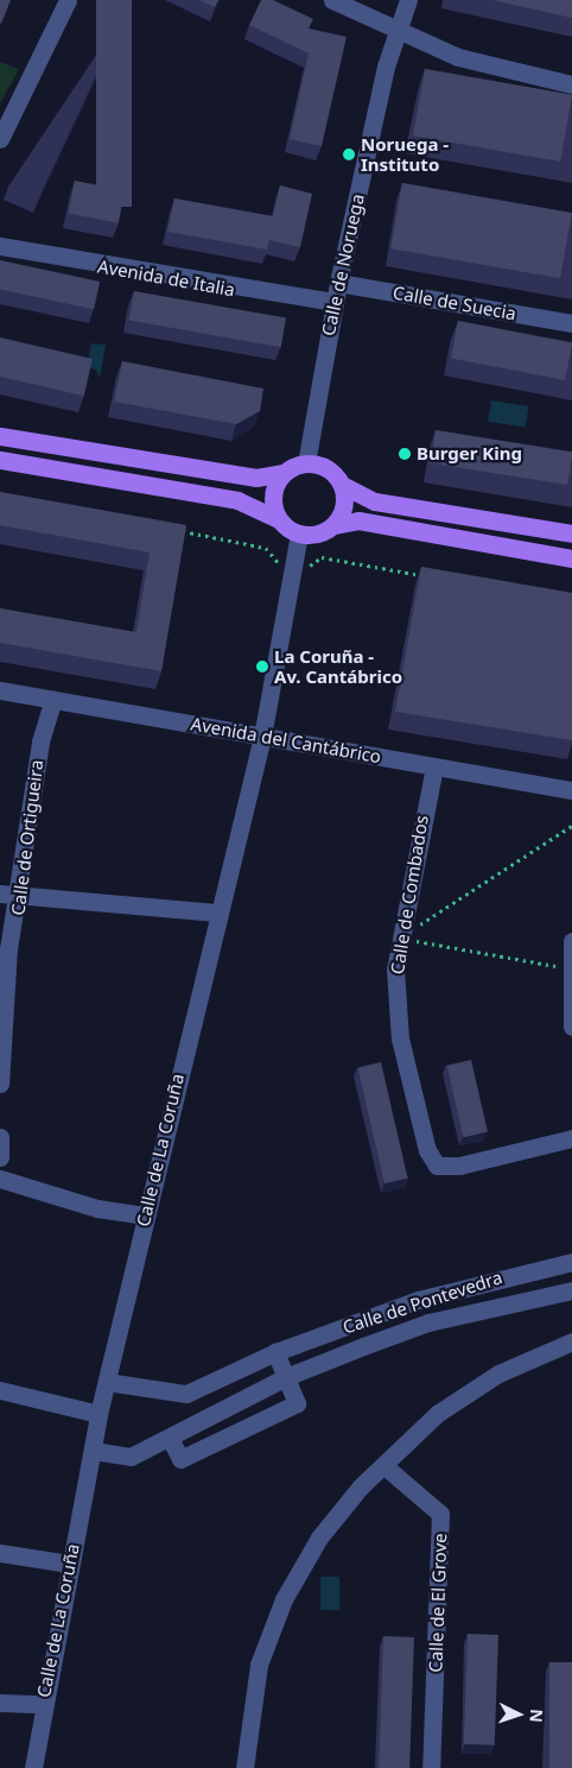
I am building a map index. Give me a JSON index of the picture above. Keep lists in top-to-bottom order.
{
  "streets": {
    "street": [
      "Calle de Noruega",
      "Avenida de Italia",
      "Calle de Suecia",
      "Avenida del Cantábrico",
      "Calle de Ortigueira",
      "Calle de Combados",
      "Calle de La Coruña",
      "Calle de Pontevedra",
      "Calle de El Grove"
    ]
  },
  "crossings": [
    ["Calle de Noruega", "Avenida de Italia"],
    ["Calle de Noruega", "Calle de Suecia"],
    ["Calle de Noruega", "Calle de La Coruña"],
    ["Avenida del Cantábrico", "Calle de Ortigueira"],
    ["Avenida del Cantábrico", "Calle de Combados"],
    ["Avenida del Cantábrico", "Calle de La Coruña"],
    ["Calle de La Coruña", "Calle de Pontevedra"]
  ],
  "places": ["Noruega - Instituto", "Burger King", "La Coruña - Av. Cantábrico"],
  "north": "right"
}
